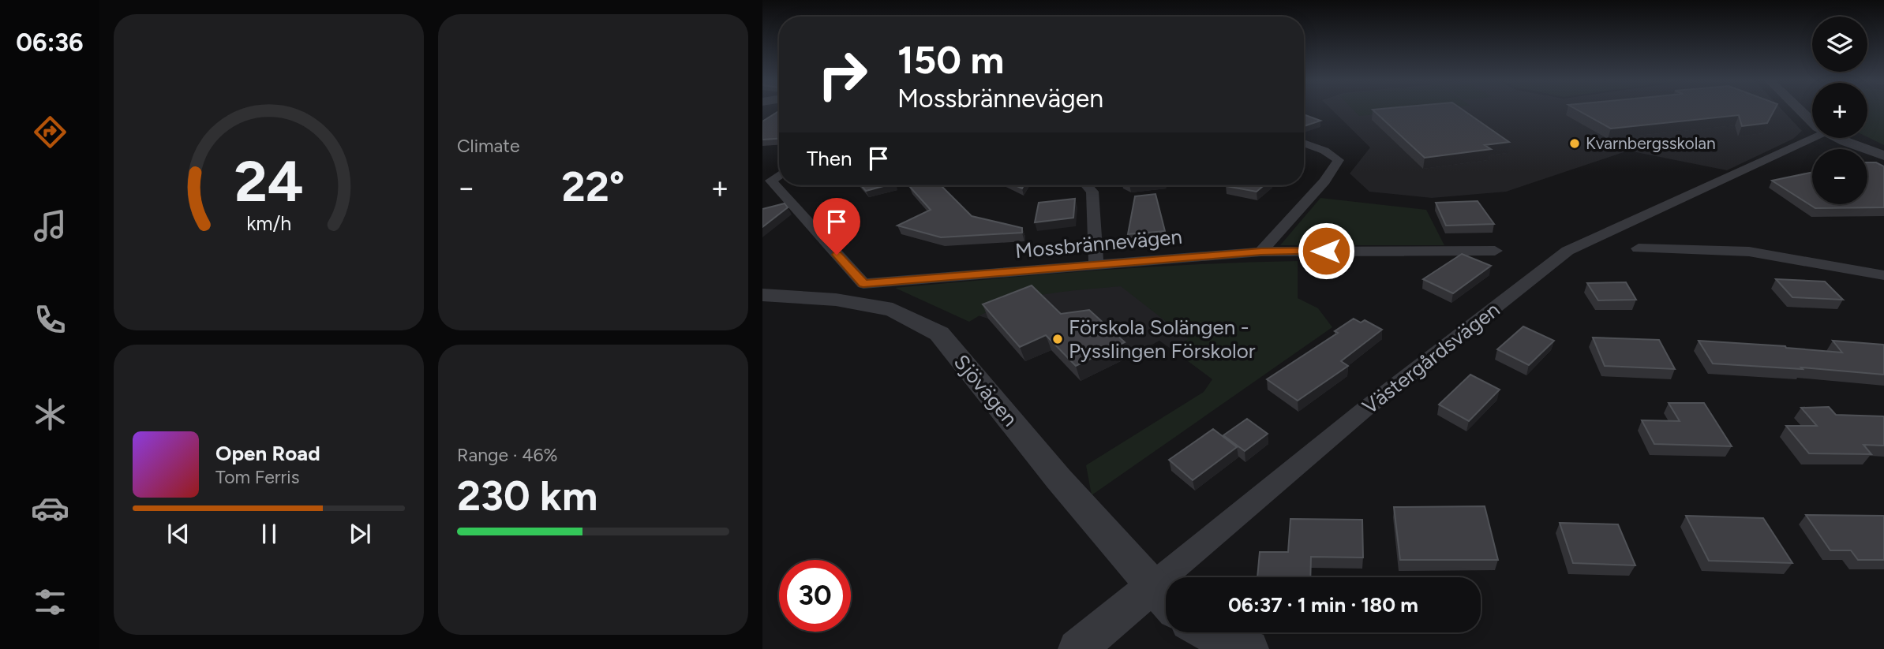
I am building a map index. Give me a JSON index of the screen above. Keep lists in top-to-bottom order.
{
  "streets": {
    "street": ["Mossbrännevägen", "Västergårdsvägen", "Sjövägen"]
  },
  "crossings": [
    ["Västergårdsvägen", "Sjövägen"]
  ],
  "places": ["Kvarnbergsskolan", "Förskola Solängen - Pysslingen Förskolor"],
  "page": {
    "tabs": "06:36",
    "tile": [
      "Climate",
      ["Range · 46%", "230 km"]
    ],
    "map_buttons": ["+", "−"],
    "turn": ["150 m", "Mossbrännevägen"],
    "then": "Then",
    "heat": ["−", "22°", "+"],
    "song": ["Open Road", "Tom Ferris"],
    "limit": "30",
    "trip": "06:37 · 1 min · 180 m",
    "gauge": ["24", "km/h"]
  }
}
